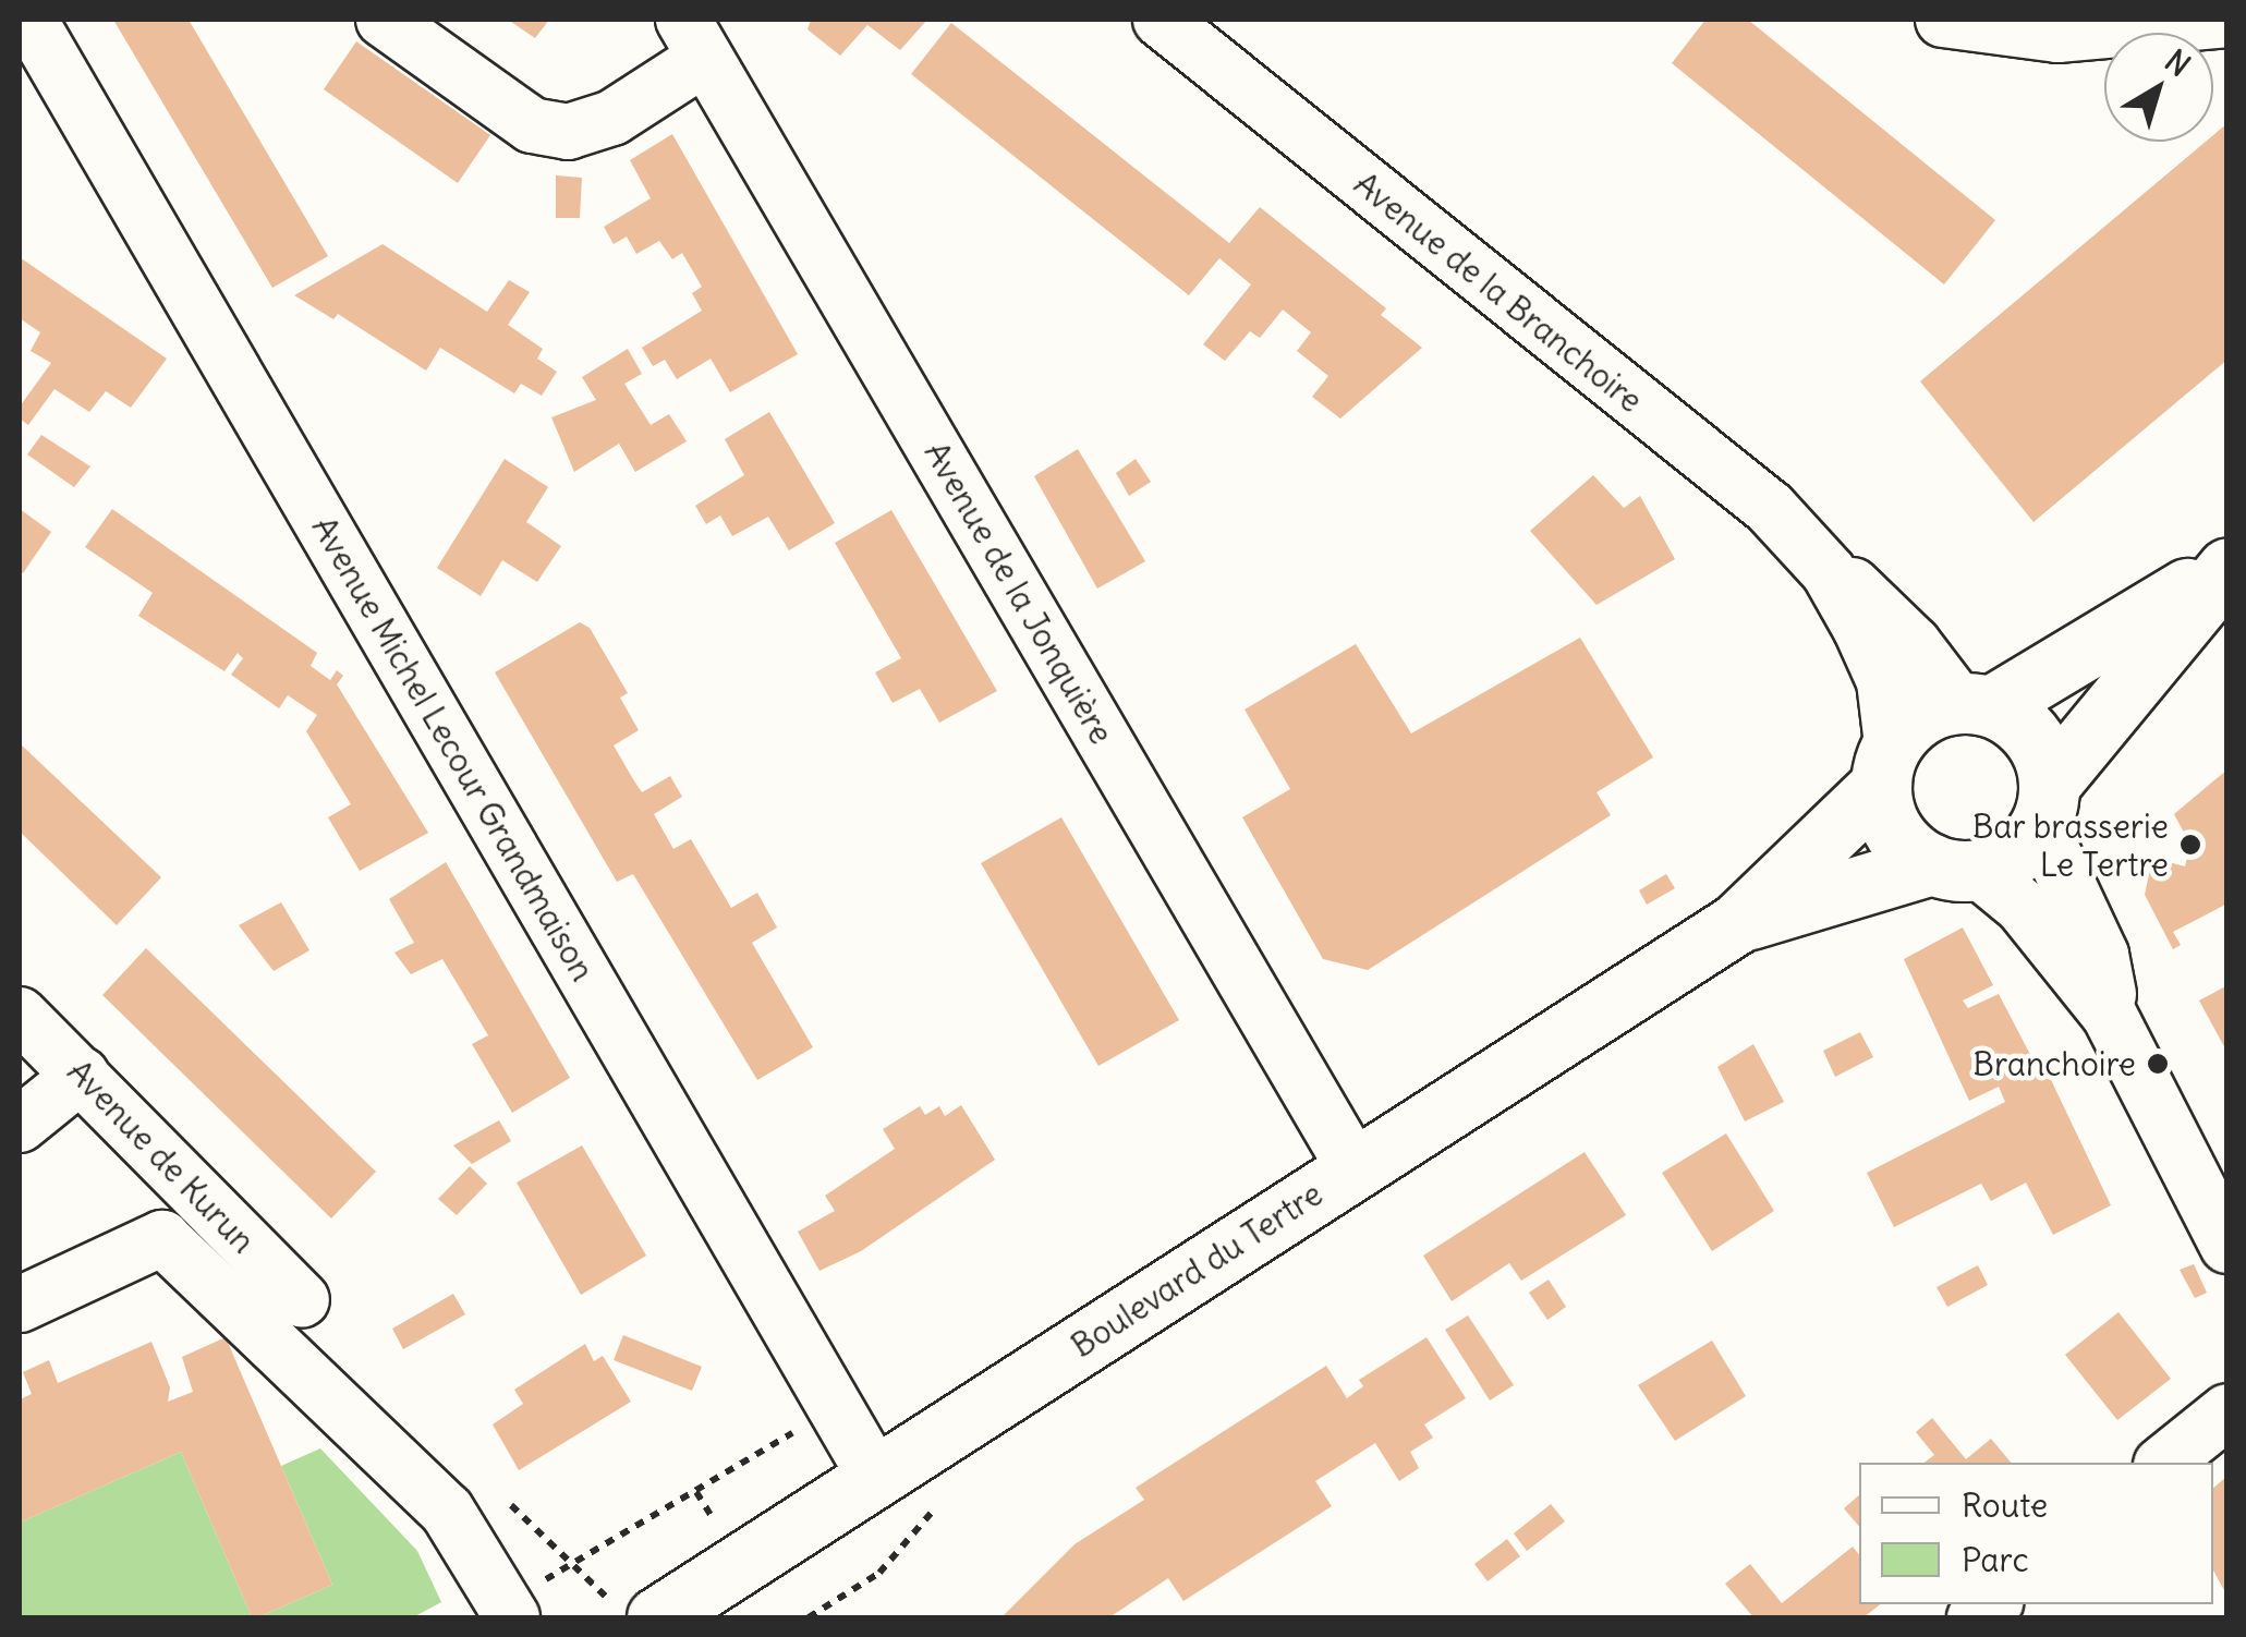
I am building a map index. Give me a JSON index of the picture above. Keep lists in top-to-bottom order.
{
  "streets": {
    "main road": ["Boulevard du Tertre"],
    "street": [
      "Avenue de la Branchoire",
      "Avenue de la Jonquière",
      "Avenue Michel Lecour Grandmaison",
      "Avenue de Kurun"
    ]
  },
  "crossings": [
    ["Avenue de la Branchoire", "Boulevard du Tertre"],
    ["Avenue de la Jonquière", "Boulevard du Tertre"],
    ["Avenue Michel Lecour Grandmaison", "Boulevard du Tertre"]
  ],
  "places": ["Bar brasserie Le Tertre", "Branchoire"],
  "legend": ["Route", "Parc"],
  "north": "top right"
}
